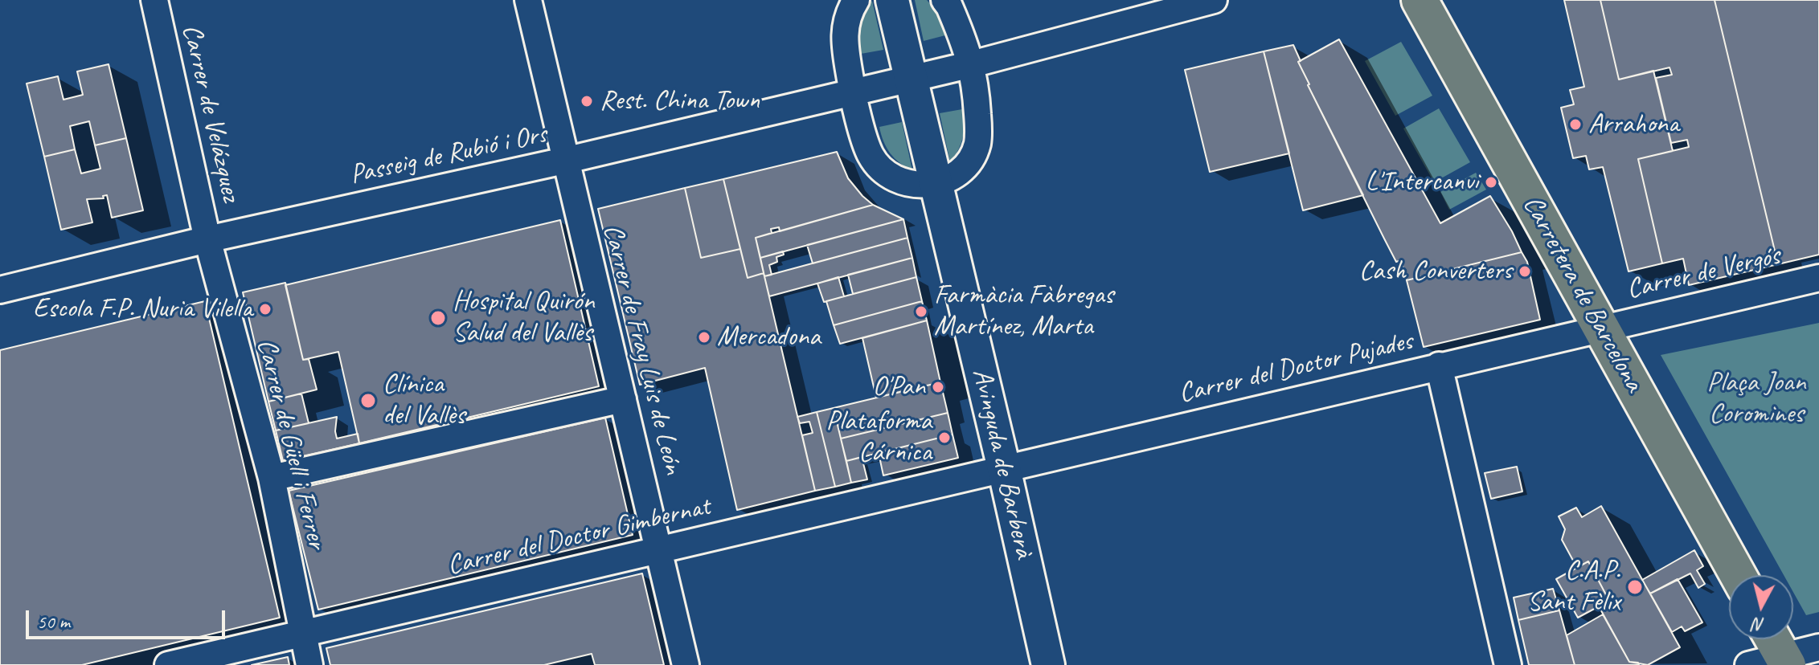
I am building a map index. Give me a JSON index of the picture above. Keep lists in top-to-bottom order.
{
  "streets": {
    "main road": ["Carretera de Barcelona"],
    "street": [
      "Carrer de Velázquez",
      "Passeig de Rubió i Ors",
      "Carrer de Vergós",
      "Carrer de Fray Luis de León",
      "Carrer del Doctor Pujades",
      "Carrer de Güell i Ferrer",
      "Avinguda de Barberà",
      "Carrer del Doctor Gimbernat"
    ]
  },
  "crossings": [
    ["Carrer de Velázquez", "Passeig de Rubió i Ors"],
    ["Carrer de Velázquez", "Carrer de Güell i Ferrer"],
    ["Passeig de Rubió i Ors", "Carrer de Fray Luis de León"],
    ["Passeig de Rubió i Ors", "Carrer de Güell i Ferrer"],
    ["Passeig de Rubió i Ors", "Avinguda de Barberà"],
    ["Carrer de Vergós", "Carretera de Barcelona"],
    ["Carrer de Vergós", "Carrer del Doctor Pujades"],
    ["Carretera de Barcelona", "Carrer del Doctor Pujades"],
    ["Carrer de Fray Luis de León", "Carrer del Doctor Gimbernat"],
    ["Carrer del Doctor Pujades", "Avinguda de Barberà"],
    ["Carrer del Doctor Pujades", "Carrer del Doctor Gimbernat"],
    ["Carrer de Güell i Ferrer", "Carrer del Doctor Gimbernat"],
    ["Avinguda de Barberà", "Carrer del Doctor Gimbernat"]
  ],
  "parks": ["Plaça Joan Coromines"],
  "places": [
    "Rest. China Town",
    "Arrahona",
    "L'Intercanvi",
    "Cash Converters",
    "Escola F.P. Nuria Vilella",
    "Farmàcia Fàbregas Martínez, Marta",
    "Hospital Quirón Salud del Vallès",
    "Mercadona",
    "O'Pan",
    "Clínica del Vallès",
    "Plataforma Cárnica",
    "C.A.P. Sant Fèlix"
  ],
  "scale_bar": "50 m",
  "north": "bottom"
}
